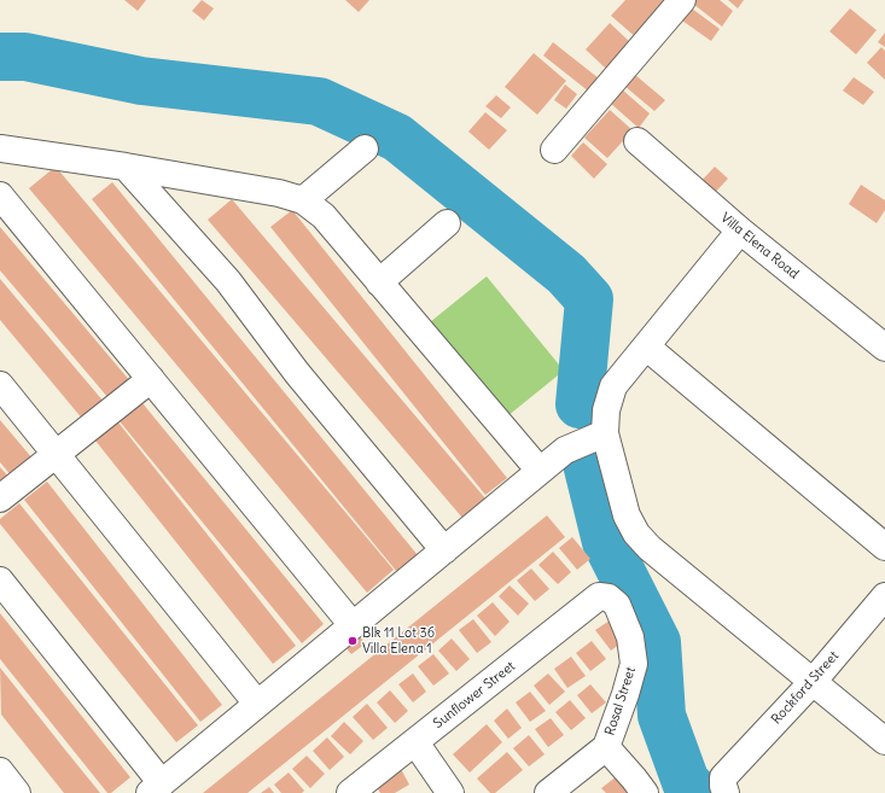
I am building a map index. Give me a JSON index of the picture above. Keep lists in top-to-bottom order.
{
  "streets": {
    "street": [
      "Villa Elena Road",
      "Rockford Street",
      "Sunflower Street",
      "Rosal Street"
    ]
  },
  "crossings": [
    ["Sunflower Street", "Rosal Street"]
  ],
  "places": ["Blk 11 Lot 36 Villa Elena 1"]
}
